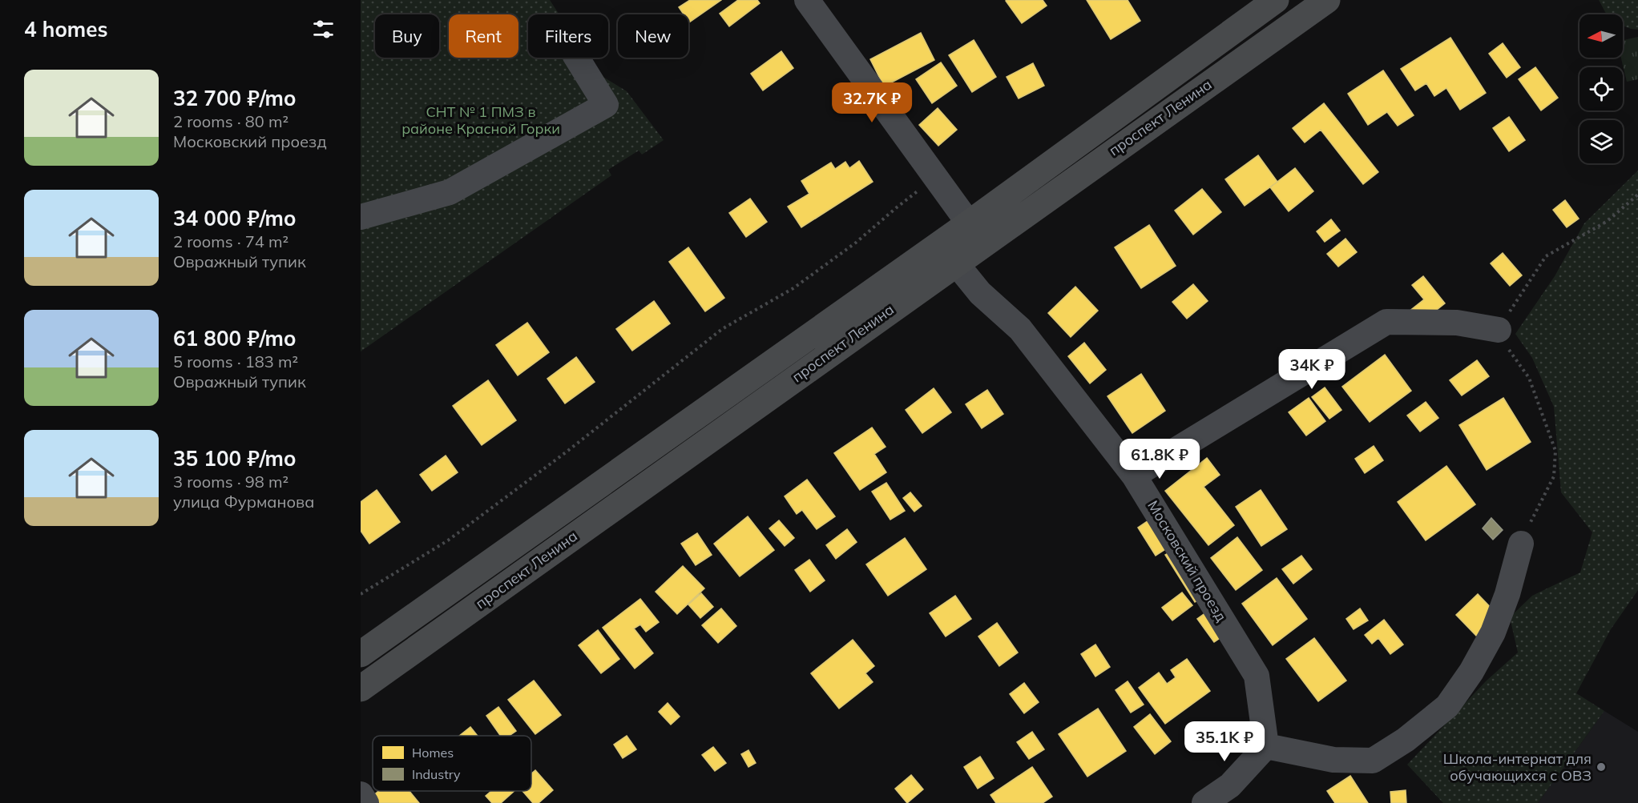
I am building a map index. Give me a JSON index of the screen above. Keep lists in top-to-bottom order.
{
  "streets": {
    "main road": ["проспект Ленина"],
    "street": ["Московский проезд"]
  },
  "crossings": [
    ["проспект Ленина", "Московский проезд"]
  ],
  "parks": ["СНТ № 1 ПМЗ в районе Красной Горки"],
  "places": ["Школа-интернат для обучающихся с ОВЗ"],
  "legend": ["Homes", "Industry"],
  "north": "left",
  "page": {
    "heading": "4 homes",
    "chip": [
      "Buy",
      "Rent",
      "Filters",
      "New"
    ],
    "list": [
      {
        "name": "32 700 ₽/mo",
        "note": "2 rooms · 80 m² · Московский проезд"
      },
      {
        "name": "34 000 ₽/mo",
        "note": "2 rooms · 74 m² · Овражный тупик"
      },
      {
        "name": "61 800 ₽/mo",
        "note": "5 rooms · 183 m² · Овражный тупик"
      },
      {
        "name": "35 100 ₽/mo",
        "note": "3 rooms · 98 m² · улица Фурманова"
      }
    ],
    "price": [
      "32.7K ₽",
      "34K ₽",
      "61.8K ₽",
      "35.1K ₽"
    ]
  }
}
